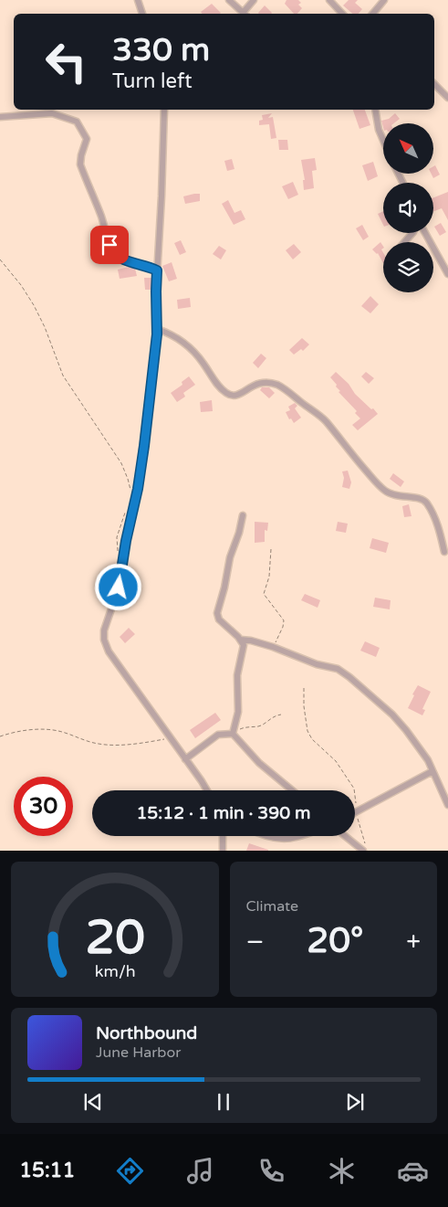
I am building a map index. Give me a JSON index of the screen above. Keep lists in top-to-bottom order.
{
  "north": "top left",
  "page": {
    "turn": ["330 m", "Turn left"],
    "limit": "30",
    "trip": "15:12 · 1 min · 390 m",
    "tile": "Climate",
    "heat": ["−", "20°", "+"],
    "song": ["Northbound", "June Harbor"],
    "tabs": "15:11",
    "gauge": ["20", "km/h"]
  }
}
